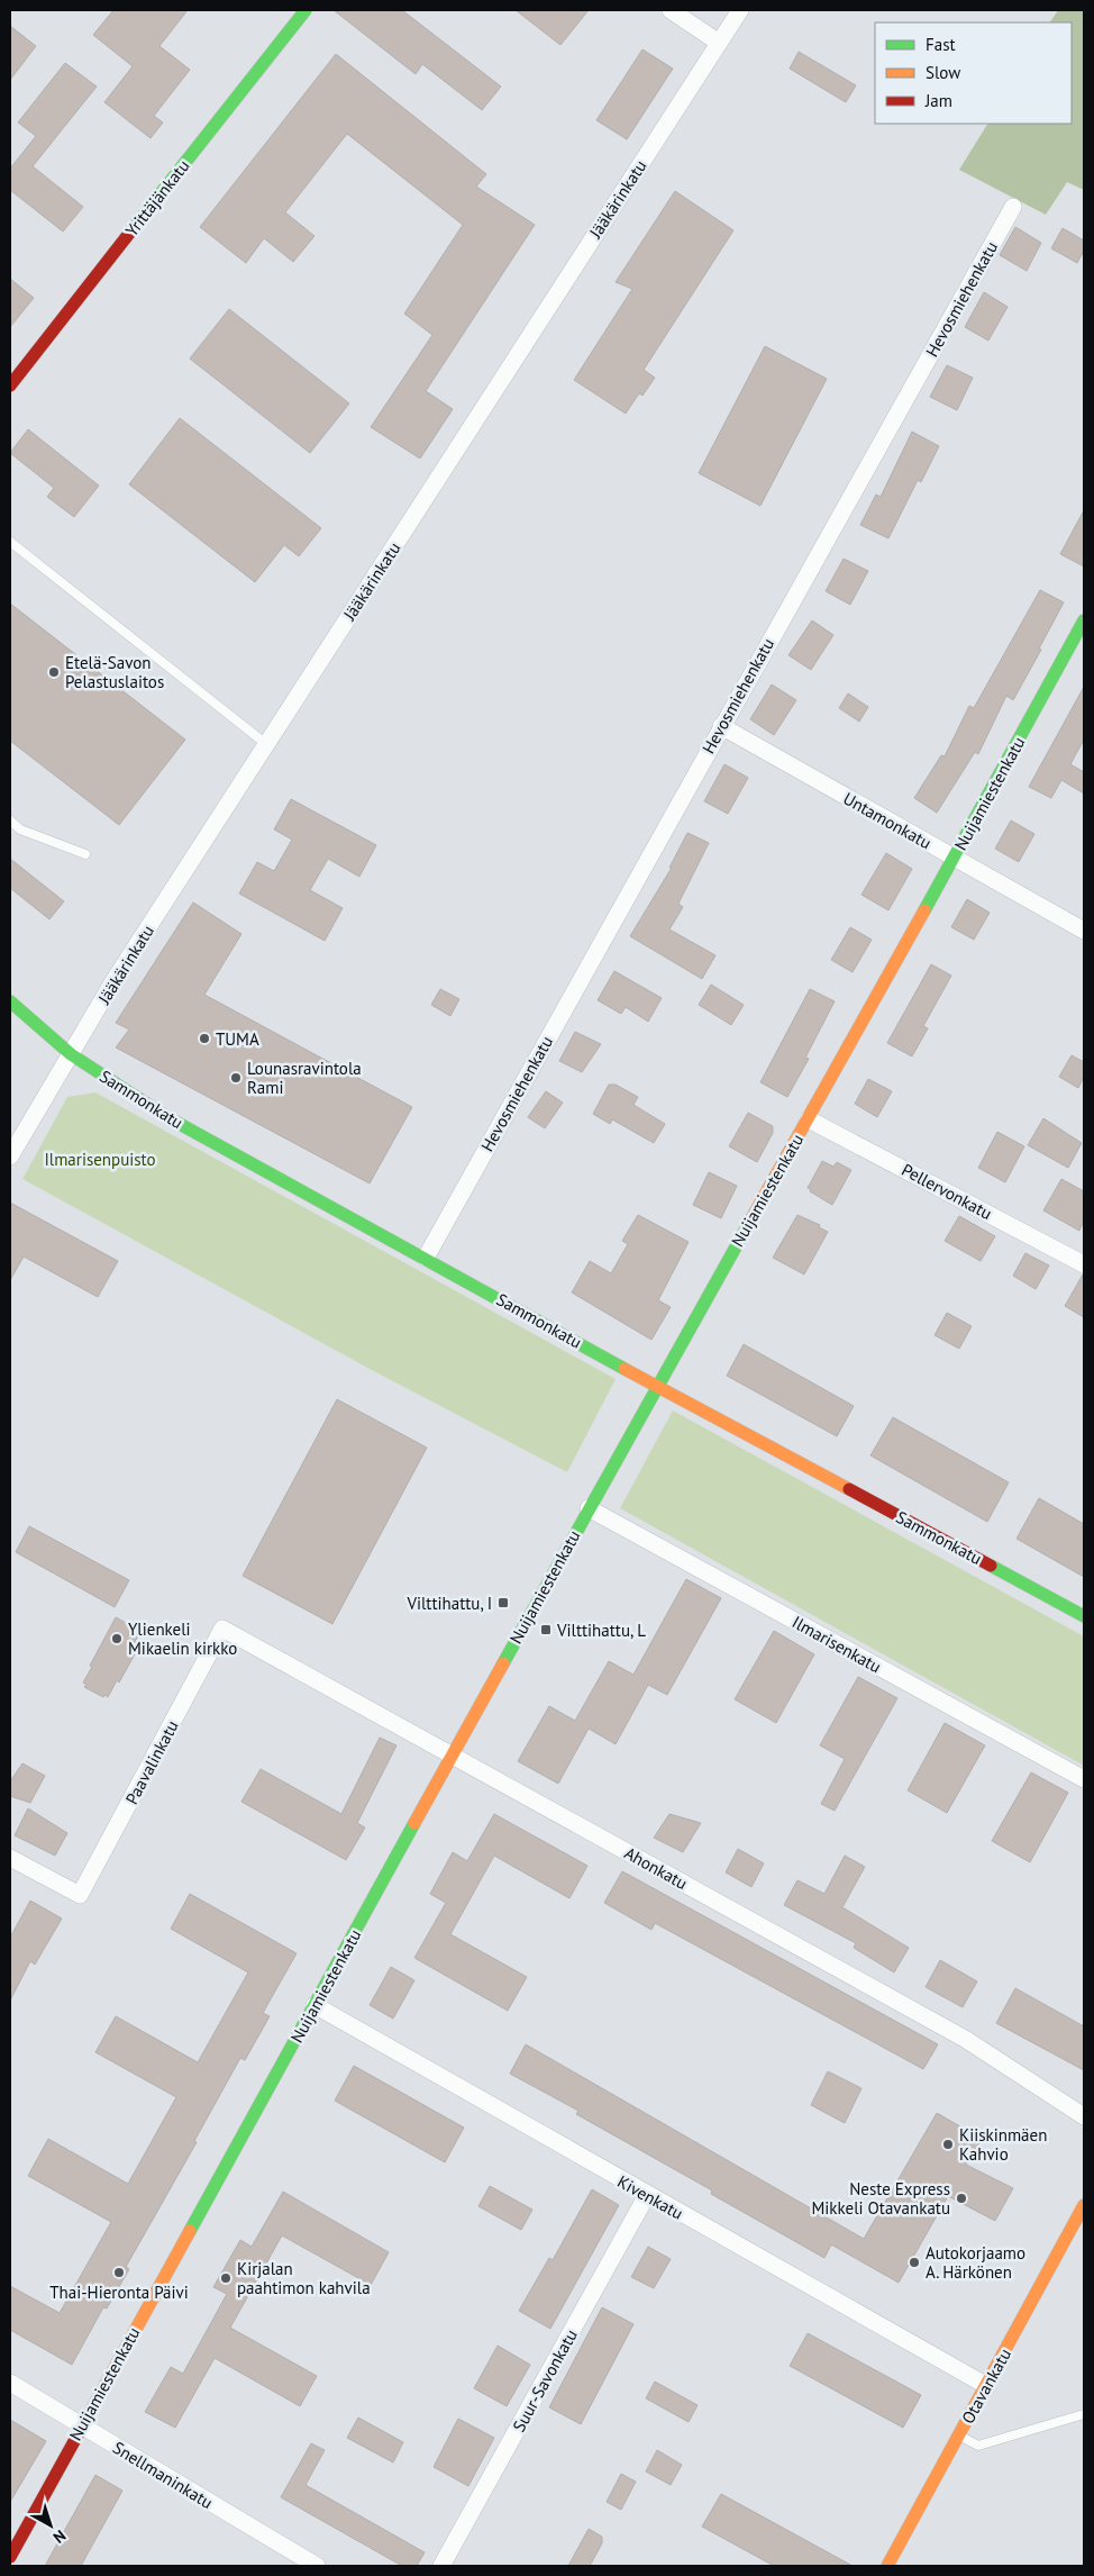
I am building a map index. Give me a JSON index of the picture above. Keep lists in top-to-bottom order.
{
  "streets": {
    "street": [
      "Yrittäjänkatu",
      "Jääkärinkatu",
      "Hevosmiehenkatu",
      "Nuijamiestenkatu",
      "Untamonkatu",
      "Sammonkatu",
      "Pellervonkatu",
      "Ilmarisenkatu",
      "Paavalinkatu",
      "Ahonkatu",
      "Kivenkatu",
      "Suur-Savonkatu",
      "Otavankatu",
      "Snellmaninkatu"
    ]
  },
  "crossings": [
    ["Jääkärinkatu", "Sammonkatu"],
    ["Hevosmiehenkatu", "Untamonkatu"],
    ["Hevosmiehenkatu", "Sammonkatu"],
    ["Nuijamiestenkatu", "Untamonkatu"],
    ["Nuijamiestenkatu", "Sammonkatu"],
    ["Nuijamiestenkatu", "Pellervonkatu"],
    ["Nuijamiestenkatu", "Ilmarisenkatu"],
    ["Nuijamiestenkatu", "Ahonkatu"],
    ["Nuijamiestenkatu", "Kivenkatu"],
    ["Nuijamiestenkatu", "Snellmaninkatu"],
    ["Paavalinkatu", "Ahonkatu"],
    ["Kivenkatu", "Suur-Savonkatu"],
    ["Kivenkatu", "Otavankatu"]
  ],
  "parks": ["Ilmarisenpuisto"],
  "places": {
    "other": [
      "Etelä-Savon Pelastuslaitos",
      "TUMA",
      "Lounasravintola Rami",
      "Ylienkeli Mikaelin kirkko",
      "Kiiskinmäen Kahvio",
      "Neste Express Mikkeli Otavankatu",
      "Autokorjaamo A. Härkönen",
      "Thai-Hieronta Päivi",
      "Kirjalan paahtimon kahvila"
    ],
    "transit": ["Vilttihattu, I", "Vilttihattu, L"]
  },
  "legend": ["Fast", "Slow", "Jam"],
  "north": "bottom right"
}
